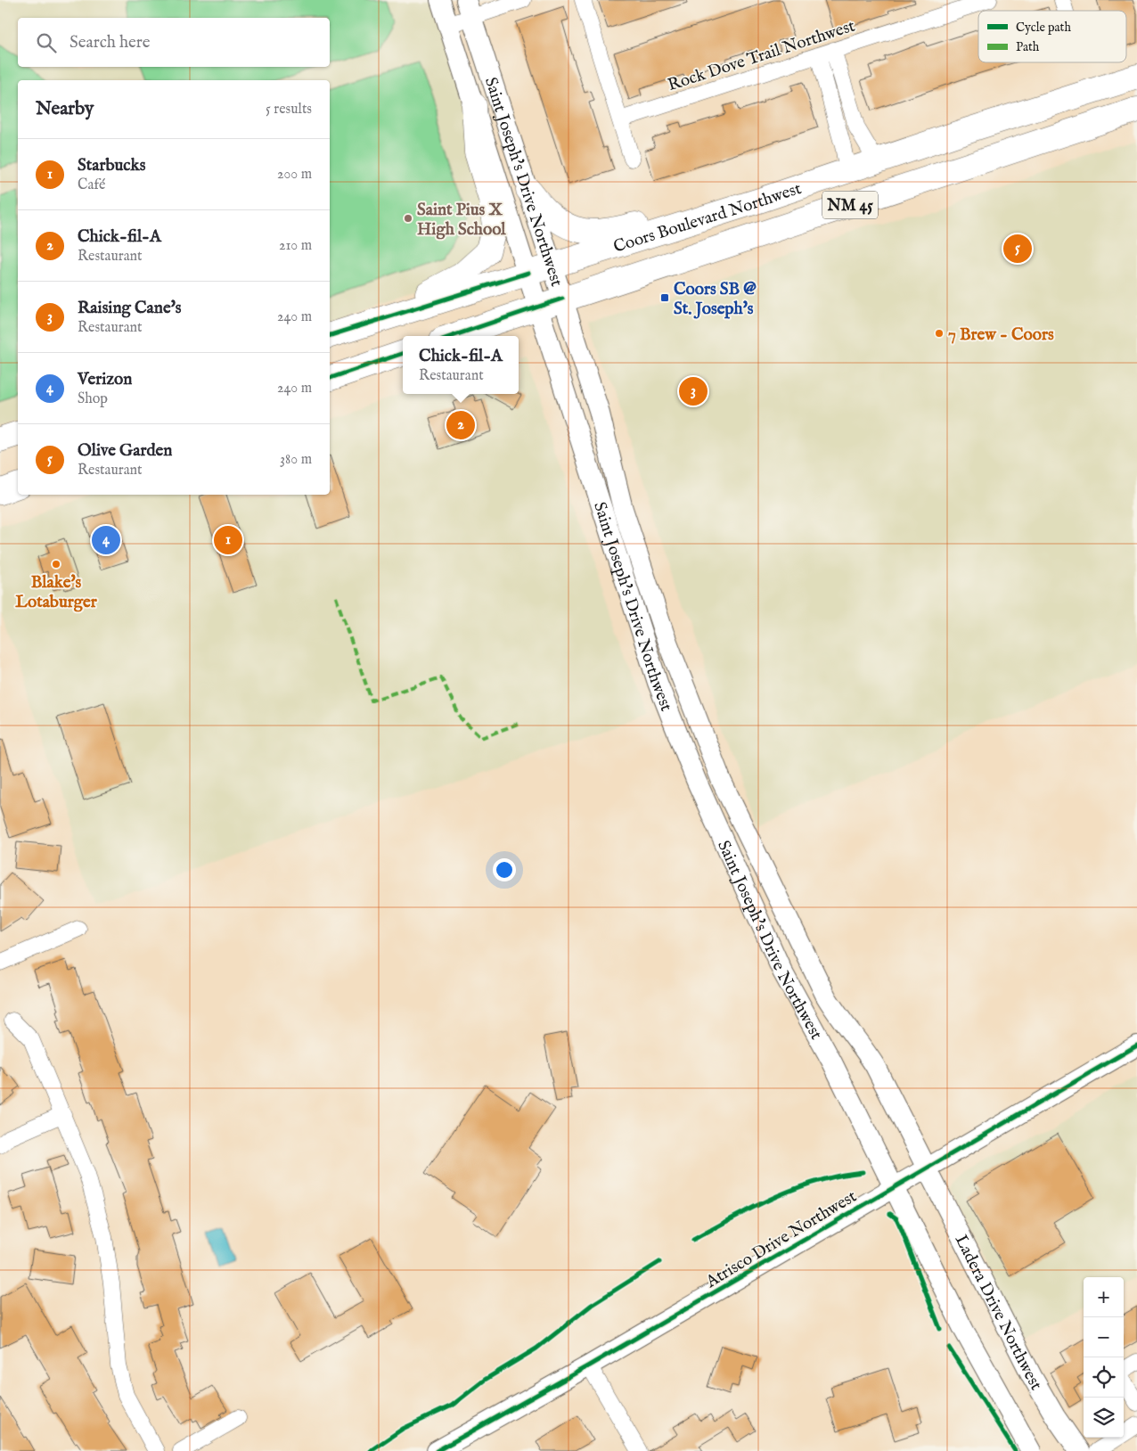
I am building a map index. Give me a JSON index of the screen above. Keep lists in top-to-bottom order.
{
  "streets": {
    "main road": ["NM 45", "Coors Boulevard Northwest"],
    "street": [
      "Rock Dove Trail Northwest",
      "Saint Joseph's Drive Northwest",
      "Atrisco Drive Northwest",
      "Ladera Drive Northwest"
    ]
  },
  "crossings": [
    ["Saint Joseph's Drive Northwest", "Coors Boulevard Northwest"],
    ["Saint Joseph's Drive Northwest", "Atrisco Drive Northwest"],
    ["Saint Joseph's Drive Northwest", "Ladera Drive Northwest"],
    ["Atrisco Drive Northwest", "Ladera Drive Northwest"]
  ],
  "places": {
    "other": ["Saint Pius X High School", "7 Brew - Coors", "Blake's Lotaburger"],
    "transit": ["Coors SB @ St. Joseph's"]
  },
  "legend": ["Cycle path", "Path"],
  "page": {
    "search": "Search here",
    "heading": ["Nearby", "5 results"],
    "list": [
      {
        "mark": "1",
        "name": "Starbucks",
        "note": "Café",
        "value": "200 m"
      },
      {
        "mark": "2",
        "name": "Chick-fil-A",
        "note": "Restaurant",
        "value": "210 m"
      },
      {
        "mark": "3",
        "name": "Raising Cane's",
        "note": "Restaurant",
        "value": "240 m"
      },
      {
        "mark": "4",
        "name": "Verizon",
        "note": "Shop",
        "value": "240 m"
      },
      {
        "mark": "5",
        "name": "Olive Garden",
        "note": "Restaurant",
        "value": "380 m"
      }
    ],
    "pins": [
      "5",
      "3",
      "2",
      "1",
      "4"
    ],
    "popup": ["Chick-fil-A", "Restaurant"],
    "map_buttons": ["+", "−"]
  }
}
